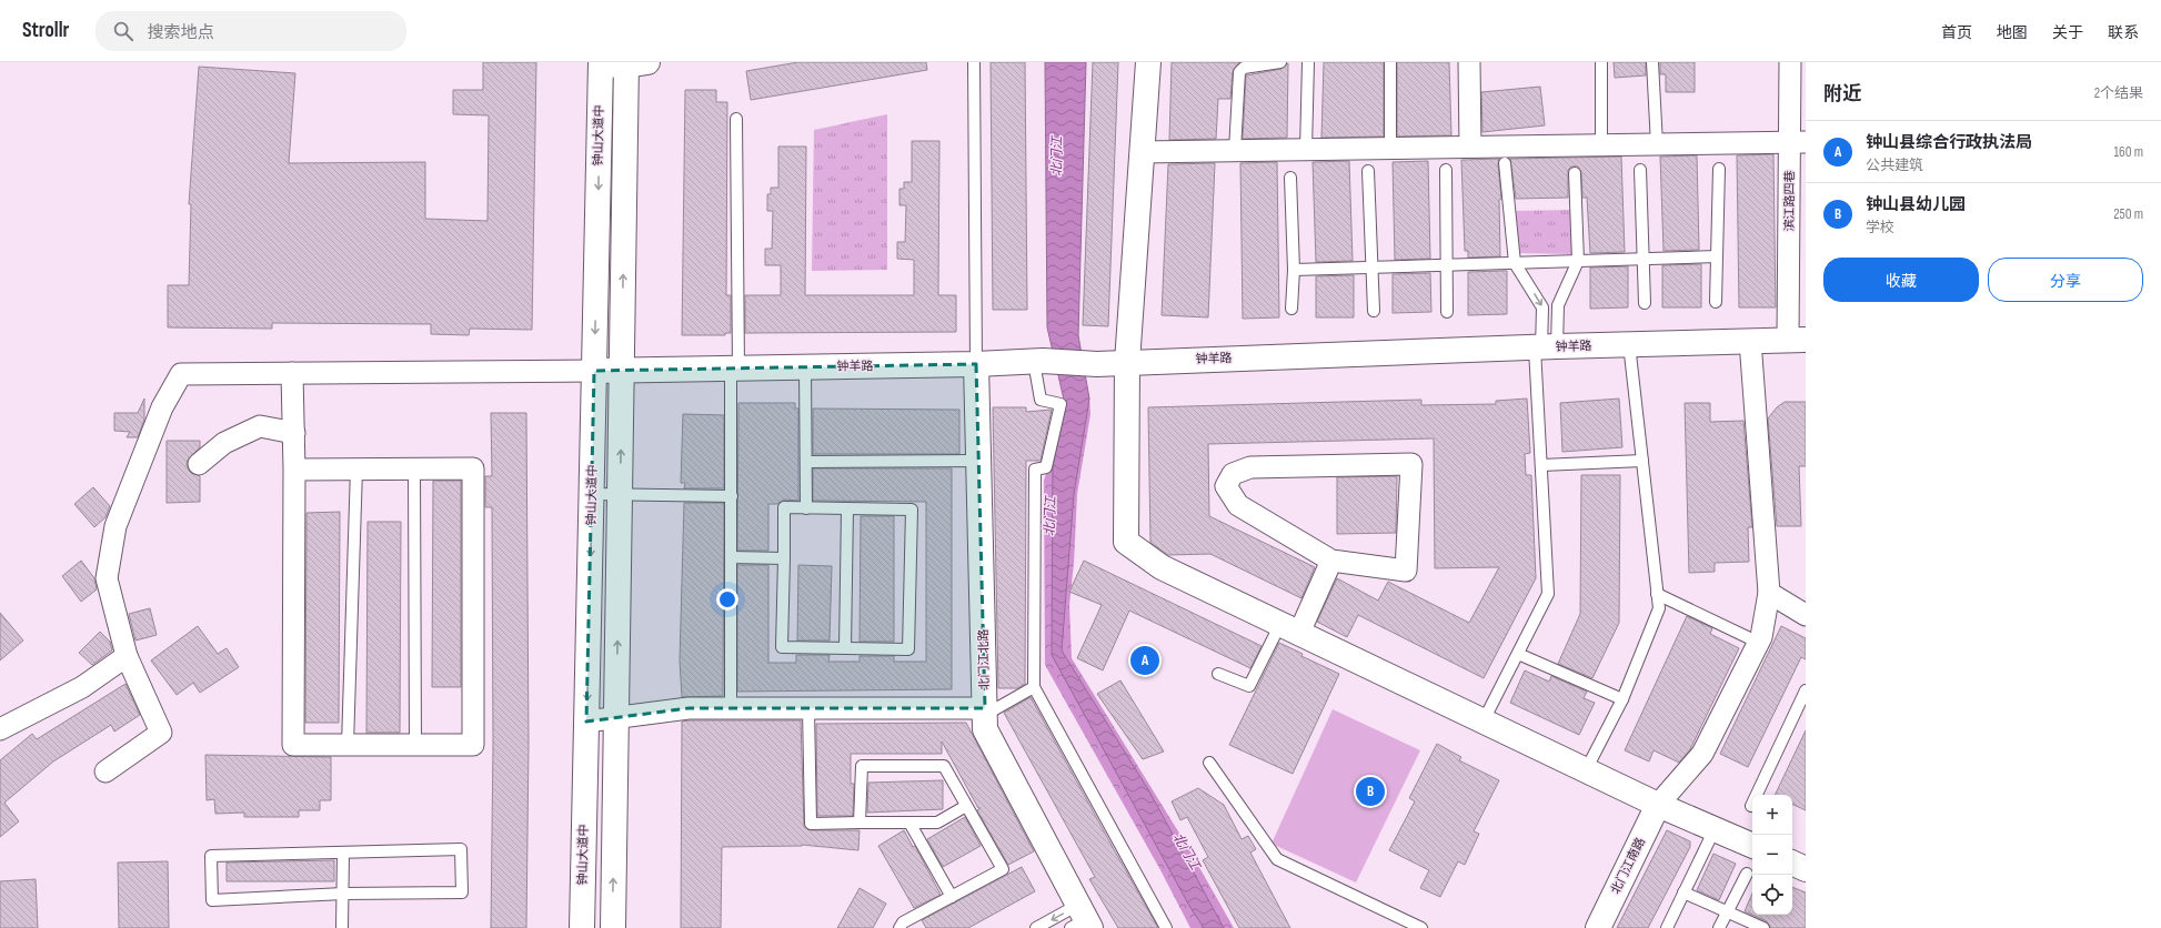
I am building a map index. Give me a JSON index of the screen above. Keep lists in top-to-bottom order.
{
  "streets": {
    "main road": [
      "钟山大道中",
      "钟羊路",
      "北门江北路",
      "北门江南路"
    ],
    "street": ["滨江路四巷"]
  },
  "crossings": [
    ["钟山大道中", "钟羊路"],
    ["滨江路四巷", "钟羊路"],
    ["钟羊路", "北门江北路"]
  ],
  "water": ["北门江"],
  "page": {
    "header": "Strollr",
    "search": "搜索地点",
    "nav": [
      "首页",
      "地图",
      "关于",
      "联系"
    ],
    "heading": ["附近", "2个结果"],
    "list": [
      {
        "mark": "A",
        "name": "钟山县综合行政执法局",
        "note": "公共建筑",
        "value": "160 m"
      },
      {
        "mark": "B",
        "name": "钟山县幼儿园",
        "note": "学校",
        "value": "250 m"
      }
    ],
    "buttons": ["收藏", "分享"],
    "pins": ["A", "B"],
    "map_buttons": ["+", "−"]
  }
}
